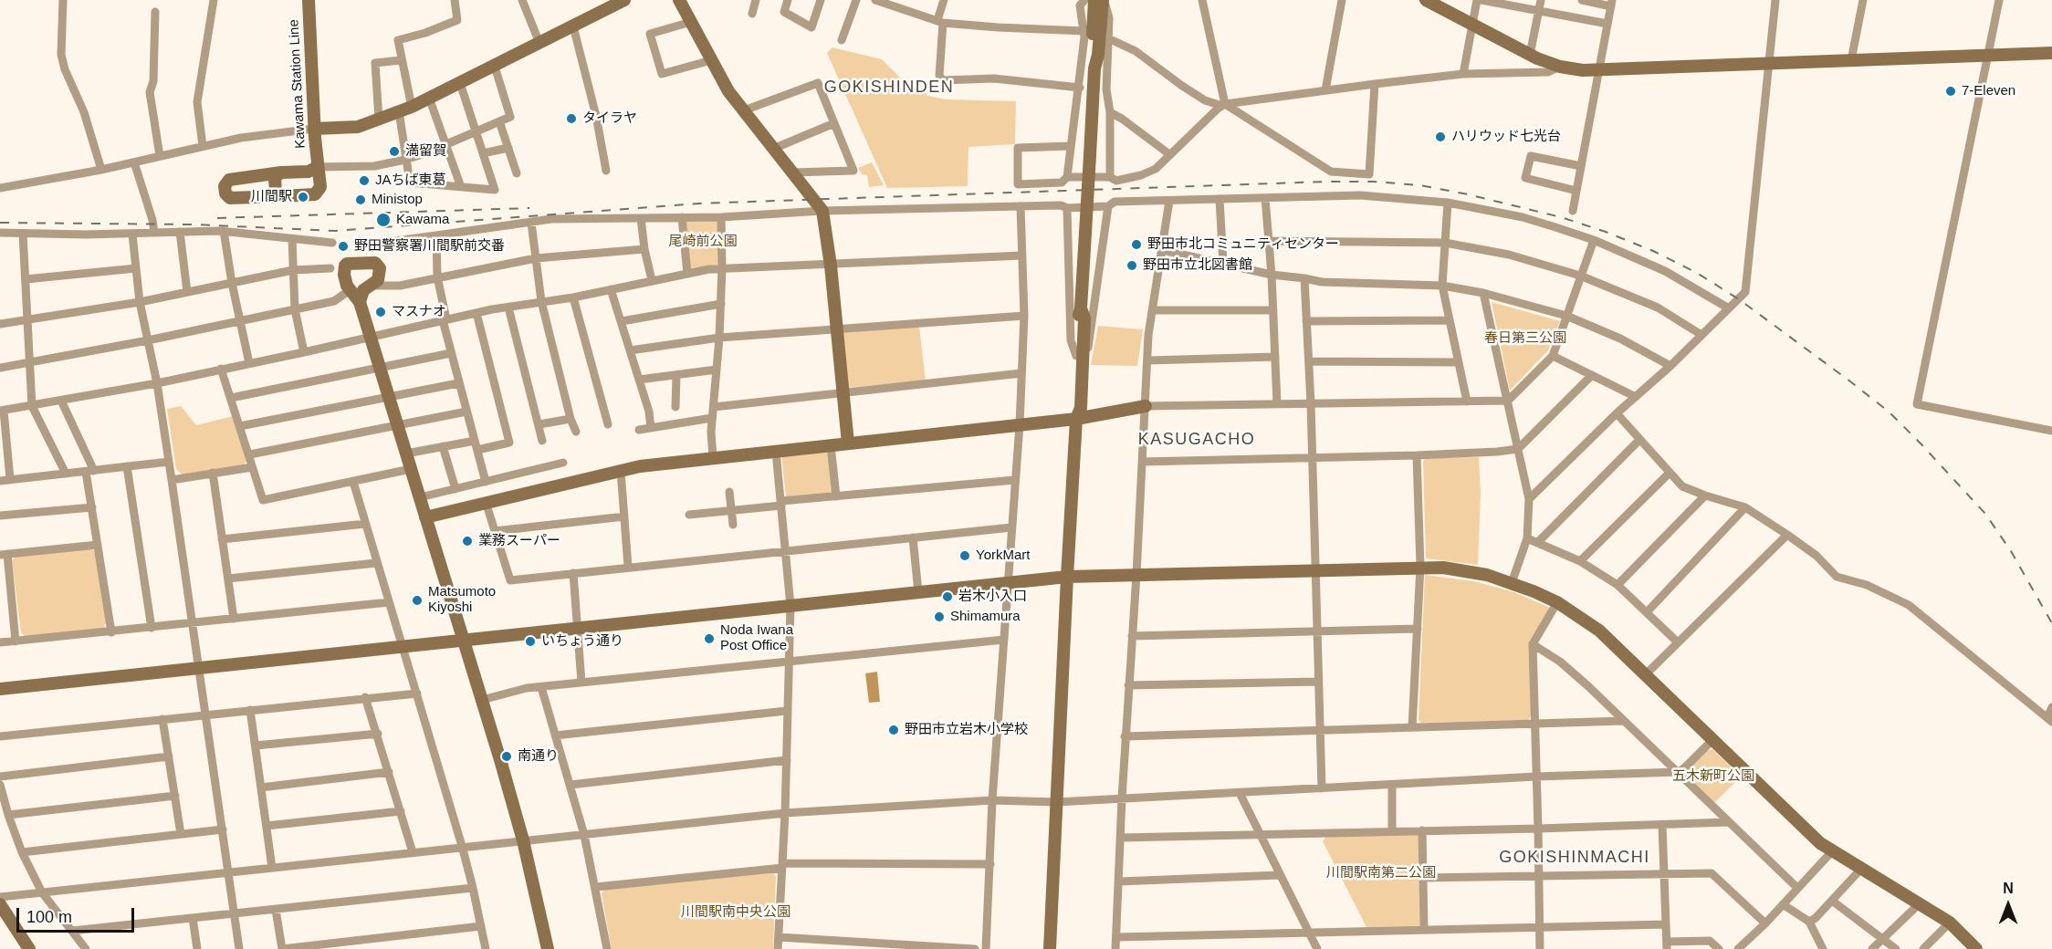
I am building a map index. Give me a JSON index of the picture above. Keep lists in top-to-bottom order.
{
  "streets": {
    "street": ["Kawama Station Line"]
  },
  "districts": ["GOKISHINDEN", "KASUGACHO", "GOKISHINMACHI"],
  "parks": [
    "尾崎前公園",
    "春日第三公園",
    "五木新町公園",
    "川間駅南第二公園",
    "川間駅南中央公園"
  ],
  "places": [
    "7-Eleven",
    "タイラヤ",
    "ハリウッド七光台",
    "満留賀",
    "JAちば東葛",
    "川間駅",
    "Ministop",
    "Kawama",
    "野田市北コミュニティセンター",
    "野田警察署川間駅前交番",
    "野田市立北図書館",
    "マスナオ",
    "業務スーパー",
    "YorkMart",
    "岩木小入口",
    "Matsumoto Kiyoshi",
    "Shimamura",
    "Noda Iwana Post Office",
    "いちょう通り",
    "野田市立岩木小学校",
    "南通り"
  ],
  "scale_bar": "100 m",
  "north": "top"
}
